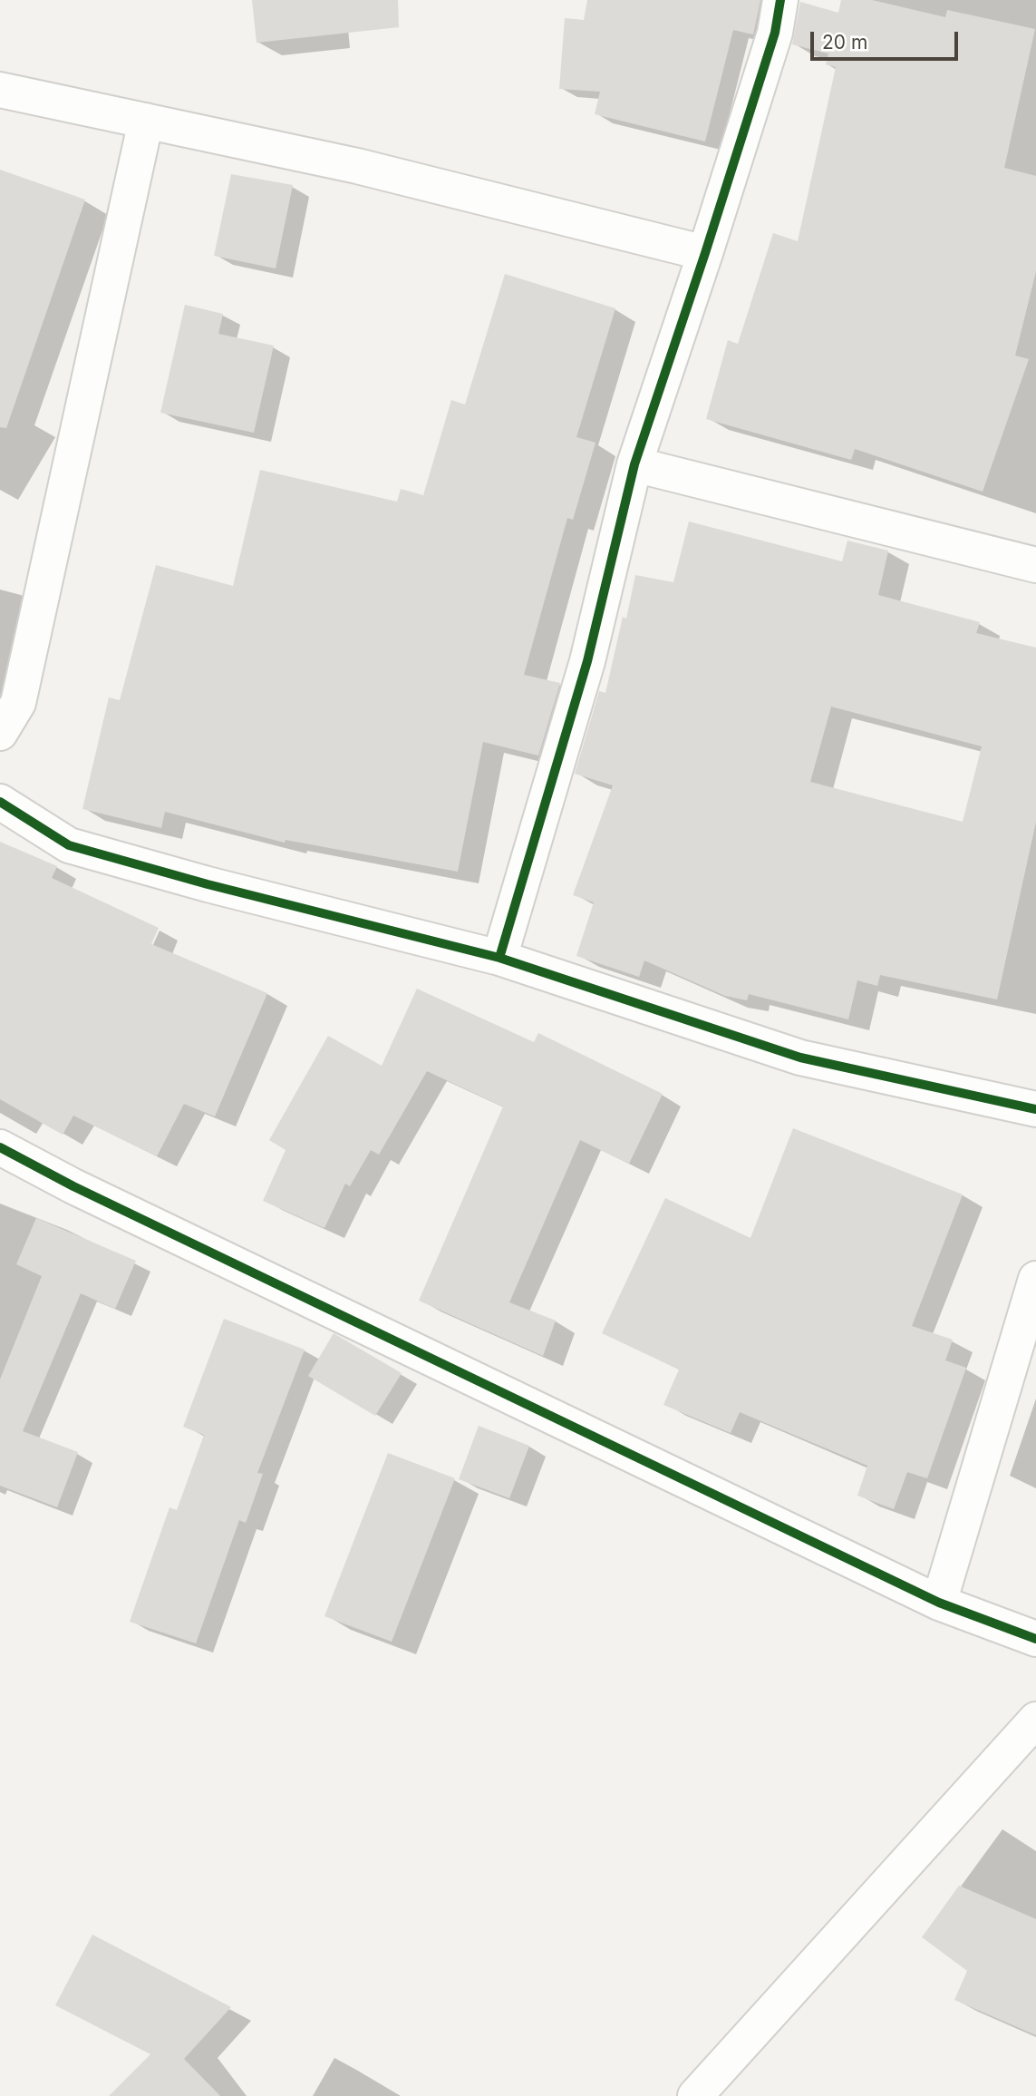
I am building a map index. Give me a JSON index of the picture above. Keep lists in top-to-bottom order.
{
  "scale_bar": "20 m"
}
